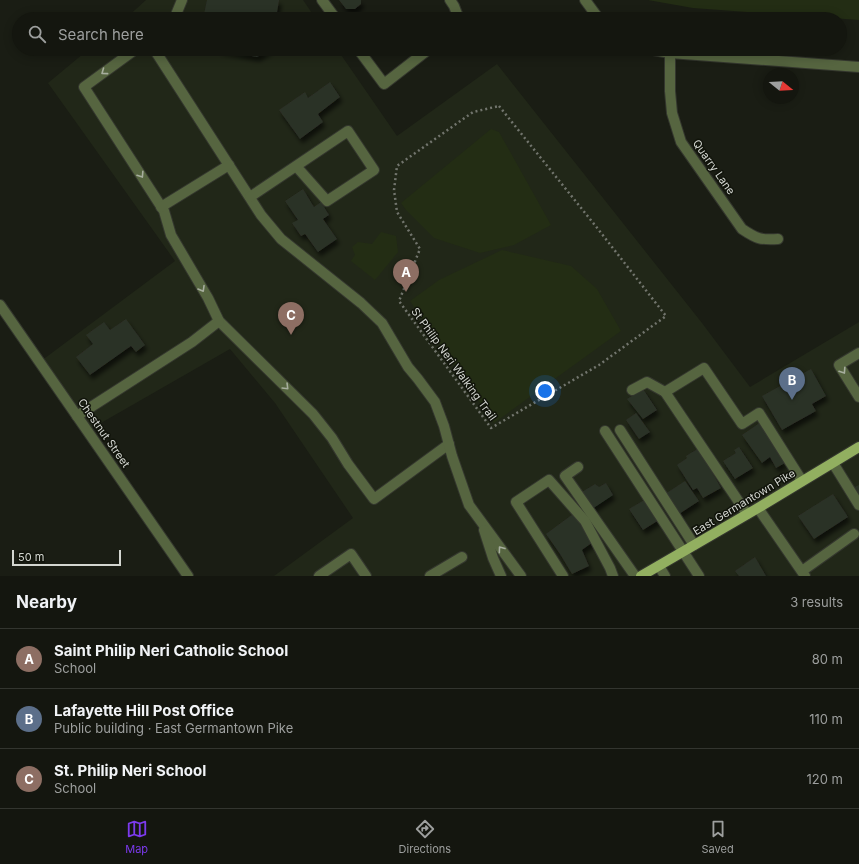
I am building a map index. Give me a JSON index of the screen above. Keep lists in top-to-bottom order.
{
  "streets": {
    "main road": ["East Germantown Pike"],
    "street": ["Quarry Lane", "Chestnut Street"],
    "path": ["St Philip Neri Walking Trail"]
  },
  "scale_bar": "50 m",
  "north": "right",
  "page": {
    "search": "Search here",
    "pins": ["A", "C", "B"],
    "scale": "50 m",
    "heading": ["Nearby", "3 results"],
    "list": [
      {
        "mark": "A",
        "name": "Saint Philip Neri Catholic School",
        "note": "School",
        "value": "80 m"
      },
      {
        "mark": "B",
        "name": "Lafayette Hill Post Office",
        "note": "Public building · East Germantown Pike",
        "value": "110 m"
      },
      {
        "mark": "C",
        "name": "St. Philip Neri School",
        "note": "School",
        "value": "120 m"
      }
    ],
    "nav": ["Map", "Directions", "Saved"]
  }
}
